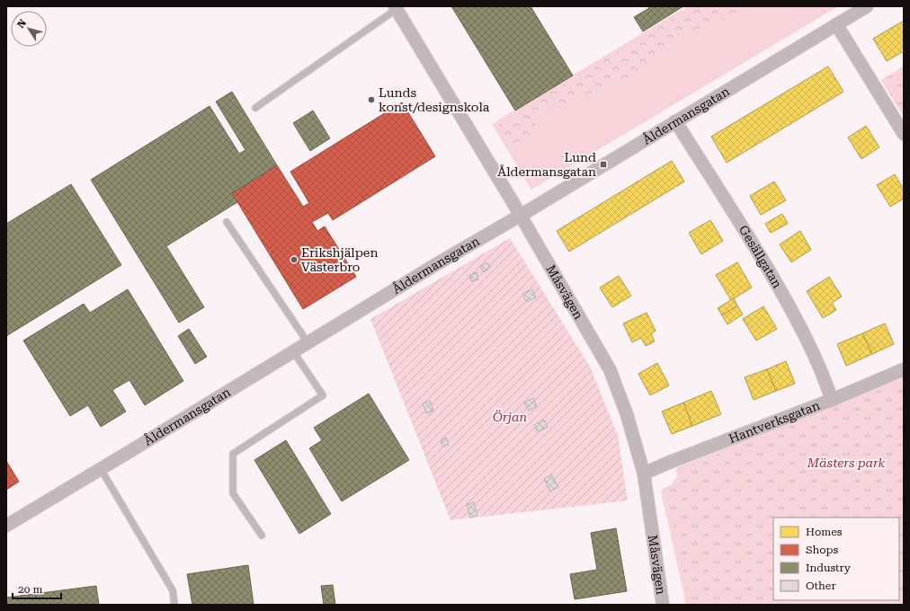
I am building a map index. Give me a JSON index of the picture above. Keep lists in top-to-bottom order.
{
  "streets": {
    "street": [
      "Åldermansgatan",
      "Gesällgatan",
      "Måsvägen",
      "Hantverksgatan"
    ]
  },
  "crossings": [
    ["Åldermansgatan", "Gesällgatan"],
    ["Åldermansgatan", "Måsvägen"],
    ["Gesällgatan", "Hantverksgatan"],
    ["Måsvägen", "Hantverksgatan"]
  ],
  "parks": ["Örjan", "Mästers park"],
  "places": {
    "other": ["Lunds konst/designskola", "Erikshjälpen Västerbro"],
    "transit": ["Lund Åldermansgatan"]
  },
  "legend": [
    "Homes",
    "Shops",
    "Industry",
    "Other"
  ],
  "scale_bar": "20 m",
  "north": "top left"
}
